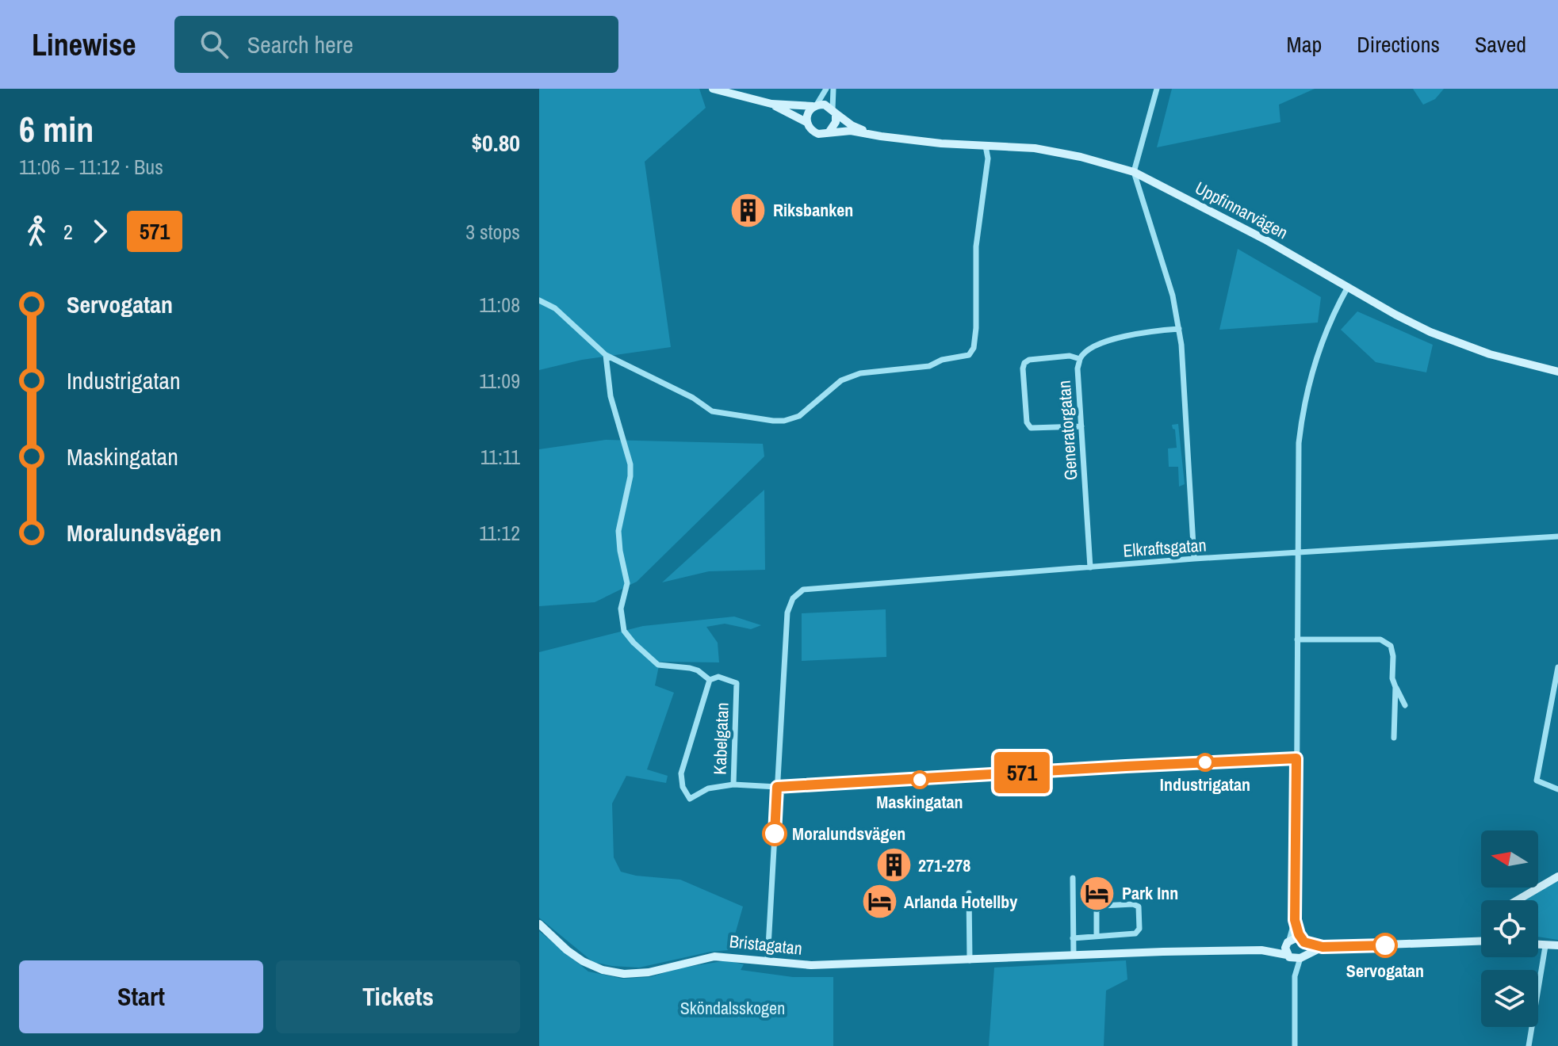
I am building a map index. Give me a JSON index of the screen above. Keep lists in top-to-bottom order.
{
  "streets": {
    "street": [
      "Uppfinnarvägen",
      "Generatorgatan",
      "Elkraftsgatan",
      "Kabelgatan",
      "Bristagatan"
    ]
  },
  "crossings": [
    ["Generatorgatan", "Elkraftsgatan"]
  ],
  "parks": ["Sköndalsskogen"],
  "places": {
    "building": ["Riksbanken", "271-278"],
    "other": [
      "Industrigatan",
      "Maskingatan",
      "Moralundsvägen",
      "Servogatan"
    ],
    "hotel": ["Park Inn", "Arlanda Hotellby"]
  },
  "lines": ["bus line 571"],
  "north": "left",
  "page": {
    "header": "Linewise",
    "search": "Search here",
    "nav": ["Map", "Directions", "Saved"],
    "heading": ["6 min", "11:06 – 11:12 · Bus", "$0.80"],
    "on_map": "571",
    "legs": ["2", "571", "3 stops"],
    "list": [
      {
        "name": "Servogatan",
        "value": "11:08"
      },
      {
        "name": "Industrigatan",
        "value": "11:09"
      },
      {
        "name": "Maskingatan",
        "value": "11:11"
      },
      {
        "name": "Moralundsvägen",
        "value": "11:12"
      }
    ],
    "buttons": ["Start", "Tickets"]
  }
}
